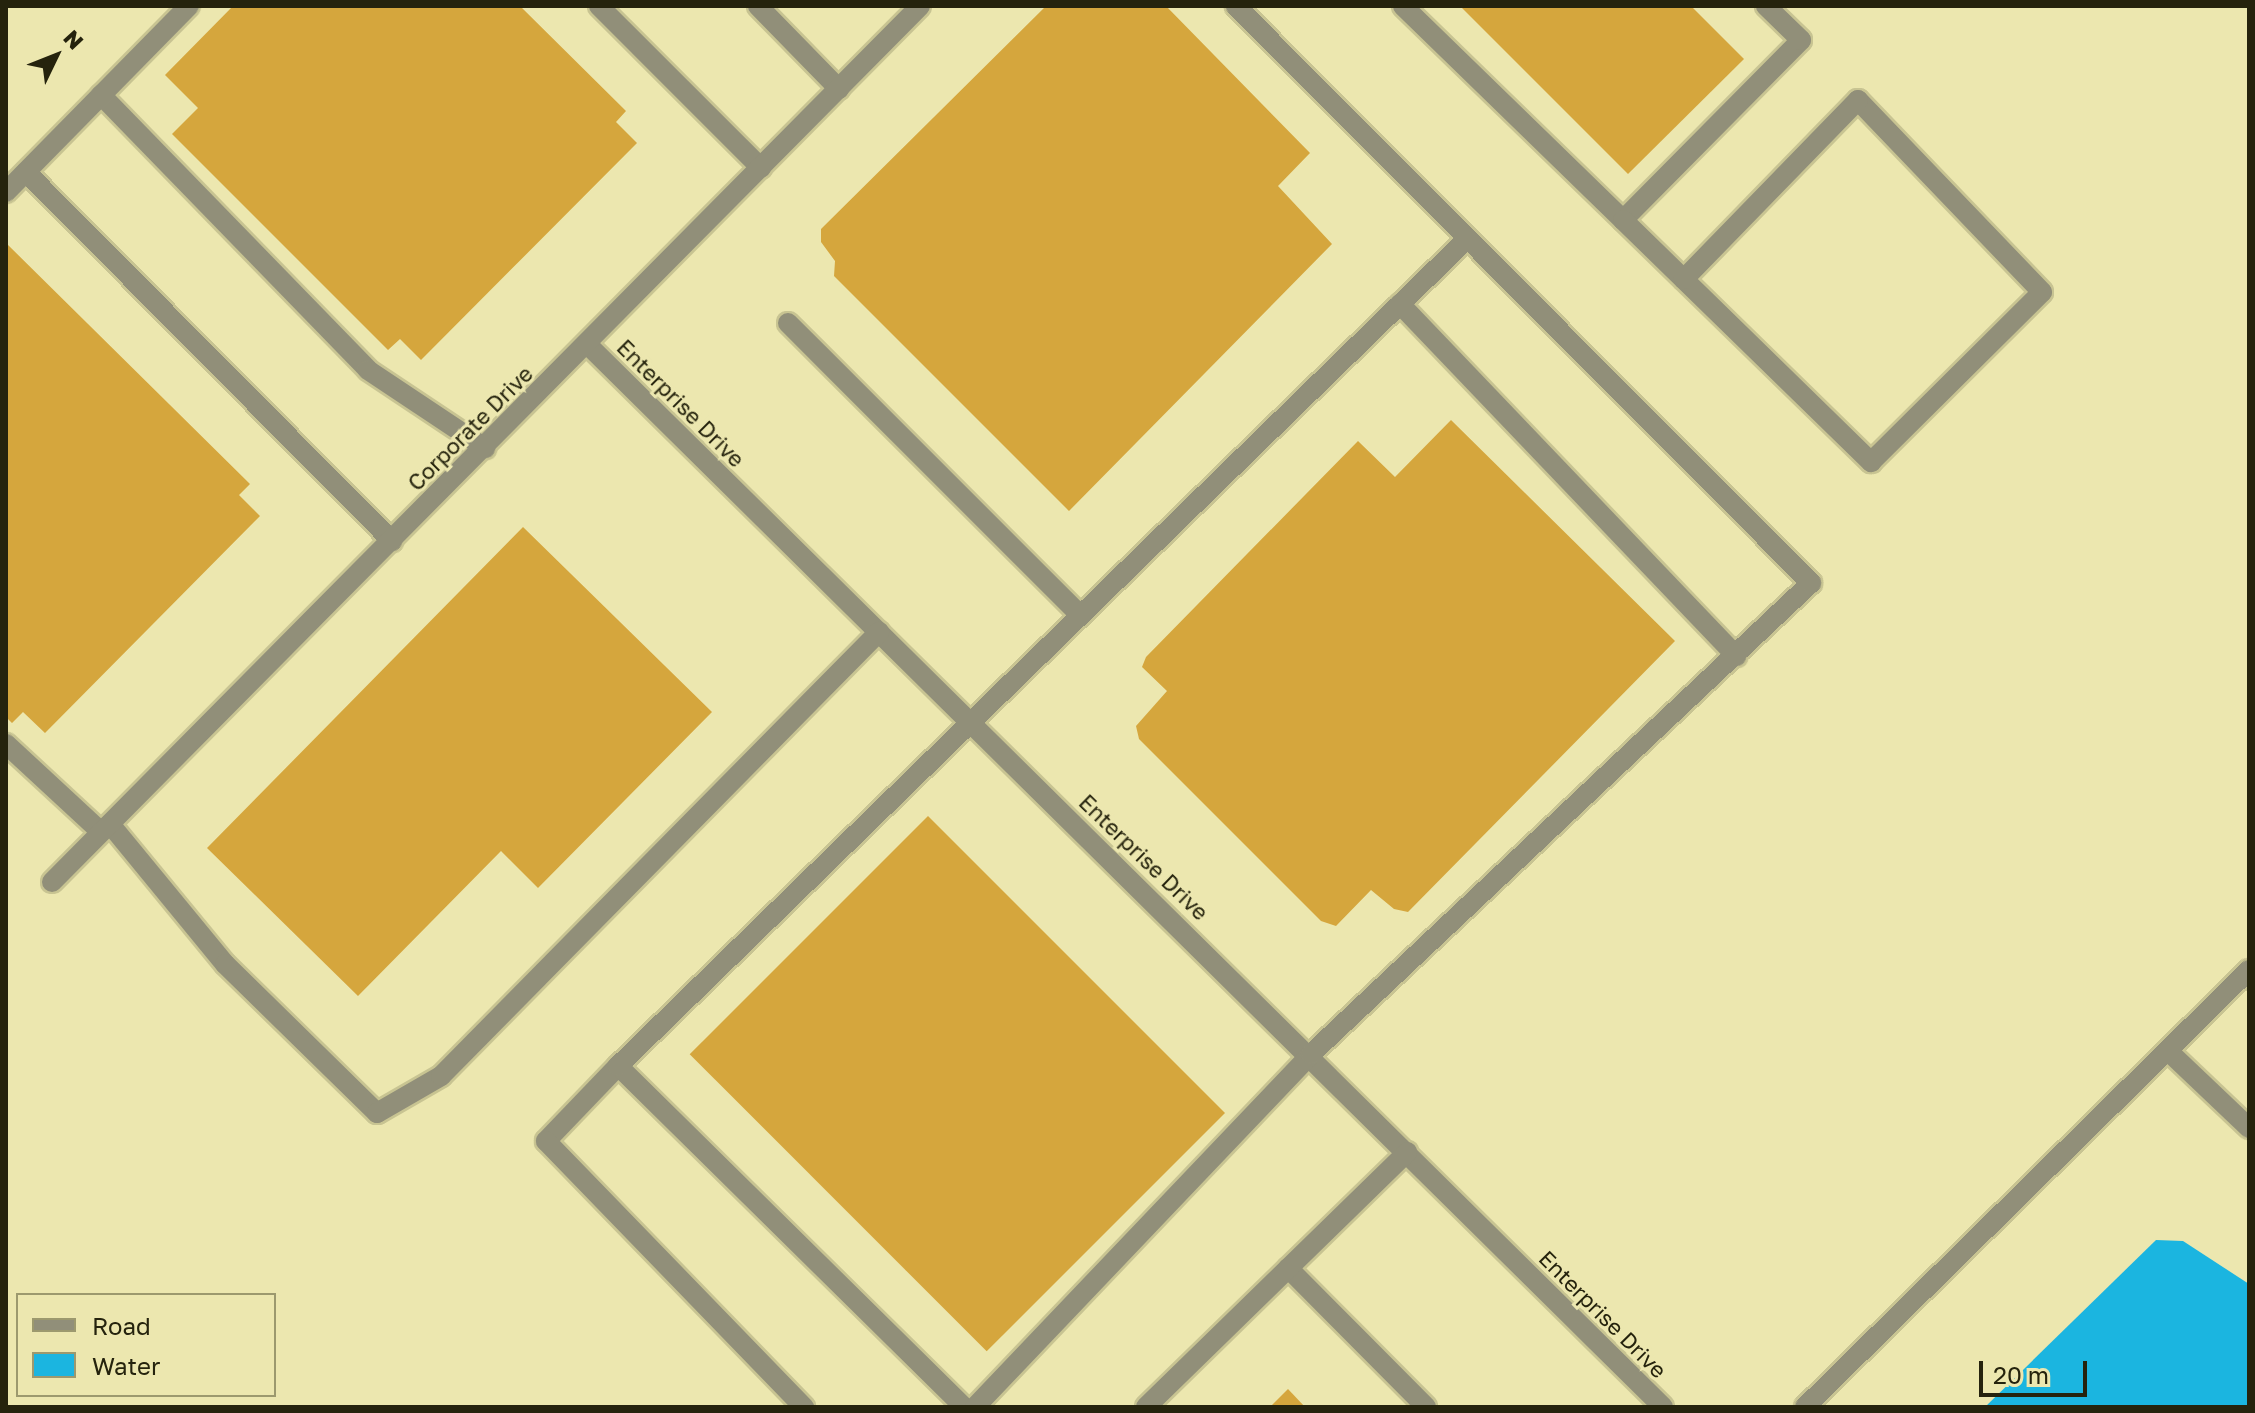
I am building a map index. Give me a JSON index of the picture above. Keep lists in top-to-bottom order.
{
  "streets": {
    "street": ["Enterprise Drive", "Corporate Drive"]
  },
  "crossings": [
    ["Enterprise Drive", "Corporate Drive"]
  ],
  "legend": ["Road", "Water"],
  "scale_bar": "20 m",
  "north": "top right"
}
